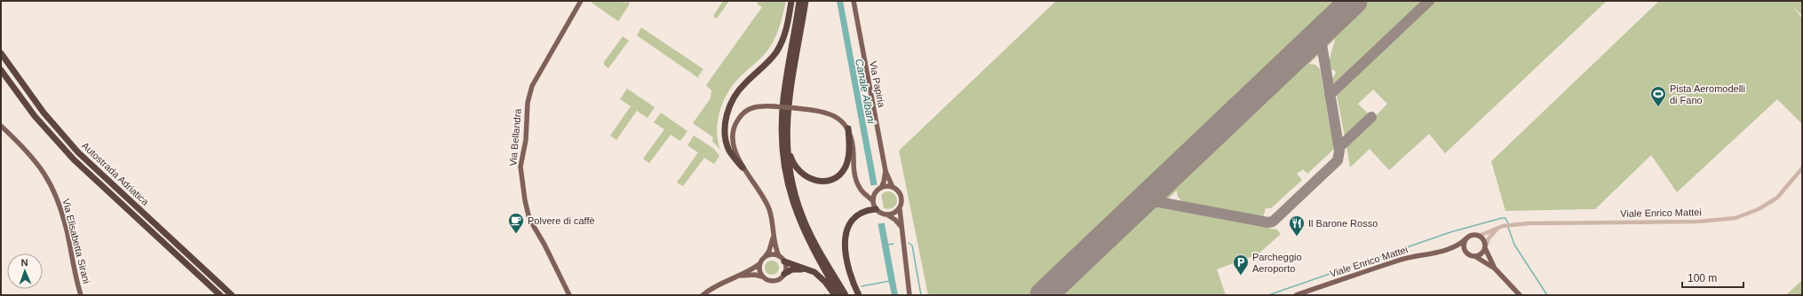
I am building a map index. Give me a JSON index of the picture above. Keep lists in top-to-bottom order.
{
  "streets": {
    "highway": ["Autostrada Adriatica"],
    "main road": [
      "Via Papiria",
      "Via Bellandra",
      "Viale Enrico Mattei",
      "Via Elisabetta Sirani"
    ]
  },
  "water": ["Canale Albani"],
  "places": {
    "sports": ["Pista Aeromodelli di Fano"],
    "cafe": ["Polvere di caffè"],
    "restaurant": ["Il Barone Rosso"],
    "parking": ["Parcheggio Aeroporto"]
  },
  "scale_bar": "100 m",
  "north": "top"
}
